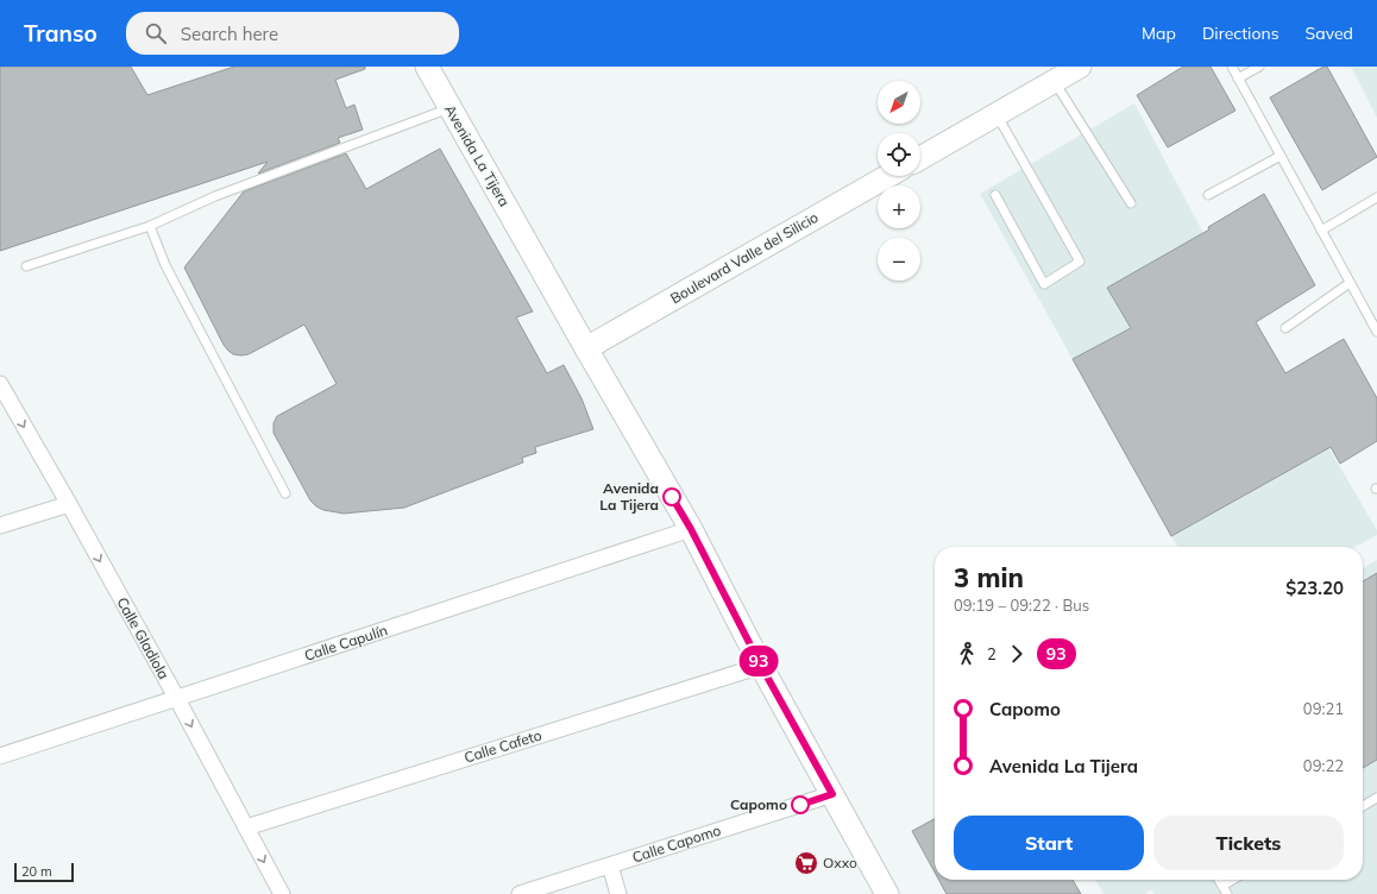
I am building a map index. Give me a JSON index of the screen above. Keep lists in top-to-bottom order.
{
  "streets": {
    "main road": ["Avenida La Tijera", "Boulevard Valle del Silicio"],
    "street": [
      "Calle Gladiola",
      "Calle Capulín",
      "Calle Cafeto",
      "Calle Capomo"
    ]
  },
  "crossings": [
    ["Avenida La Tijera", "Boulevard Valle del Silicio"],
    ["Avenida La Tijera", "Calle Capulín"],
    ["Avenida La Tijera", "Calle Cafeto"],
    ["Avenida La Tijera", "Calle Capomo"],
    ["Calle Gladiola", "Calle Capulín"],
    ["Calle Gladiola", "Calle Cafeto"]
  ],
  "one_way": ["Calle Gladiola"],
  "places": {
    "other": ["Avenida La Tijera", "Capomo"],
    "supermarket": ["Oxxo"]
  },
  "lines": ["bus line 93"],
  "scale_bar": "20 m",
  "north": "bottom left",
  "page": {
    "header": "Transo",
    "search": "Search here",
    "nav": ["Map", "Directions", "Saved"],
    "on_map": "93",
    "map_buttons": ["+", "−"],
    "heading": ["3 min", "09:19 – 09:22 · Bus", "$23.20"],
    "legs": ["2", "93"],
    "list": [
      {
        "name": "Capomo",
        "value": "09:21"
      },
      {
        "name": "Avenida La Tijera",
        "value": "09:22"
      }
    ],
    "buttons": ["Start", "Tickets"],
    "scale": "20 m"
  }
}
